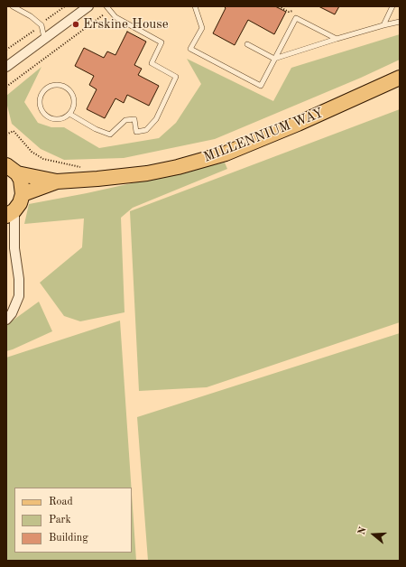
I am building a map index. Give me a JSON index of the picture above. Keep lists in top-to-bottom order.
{
  "streets": {
    "main road": ["MILLENNIUM WAY"]
  },
  "places": ["Erskine House"],
  "legend": ["Road", "Park", "Building"],
  "north": "left"
}
